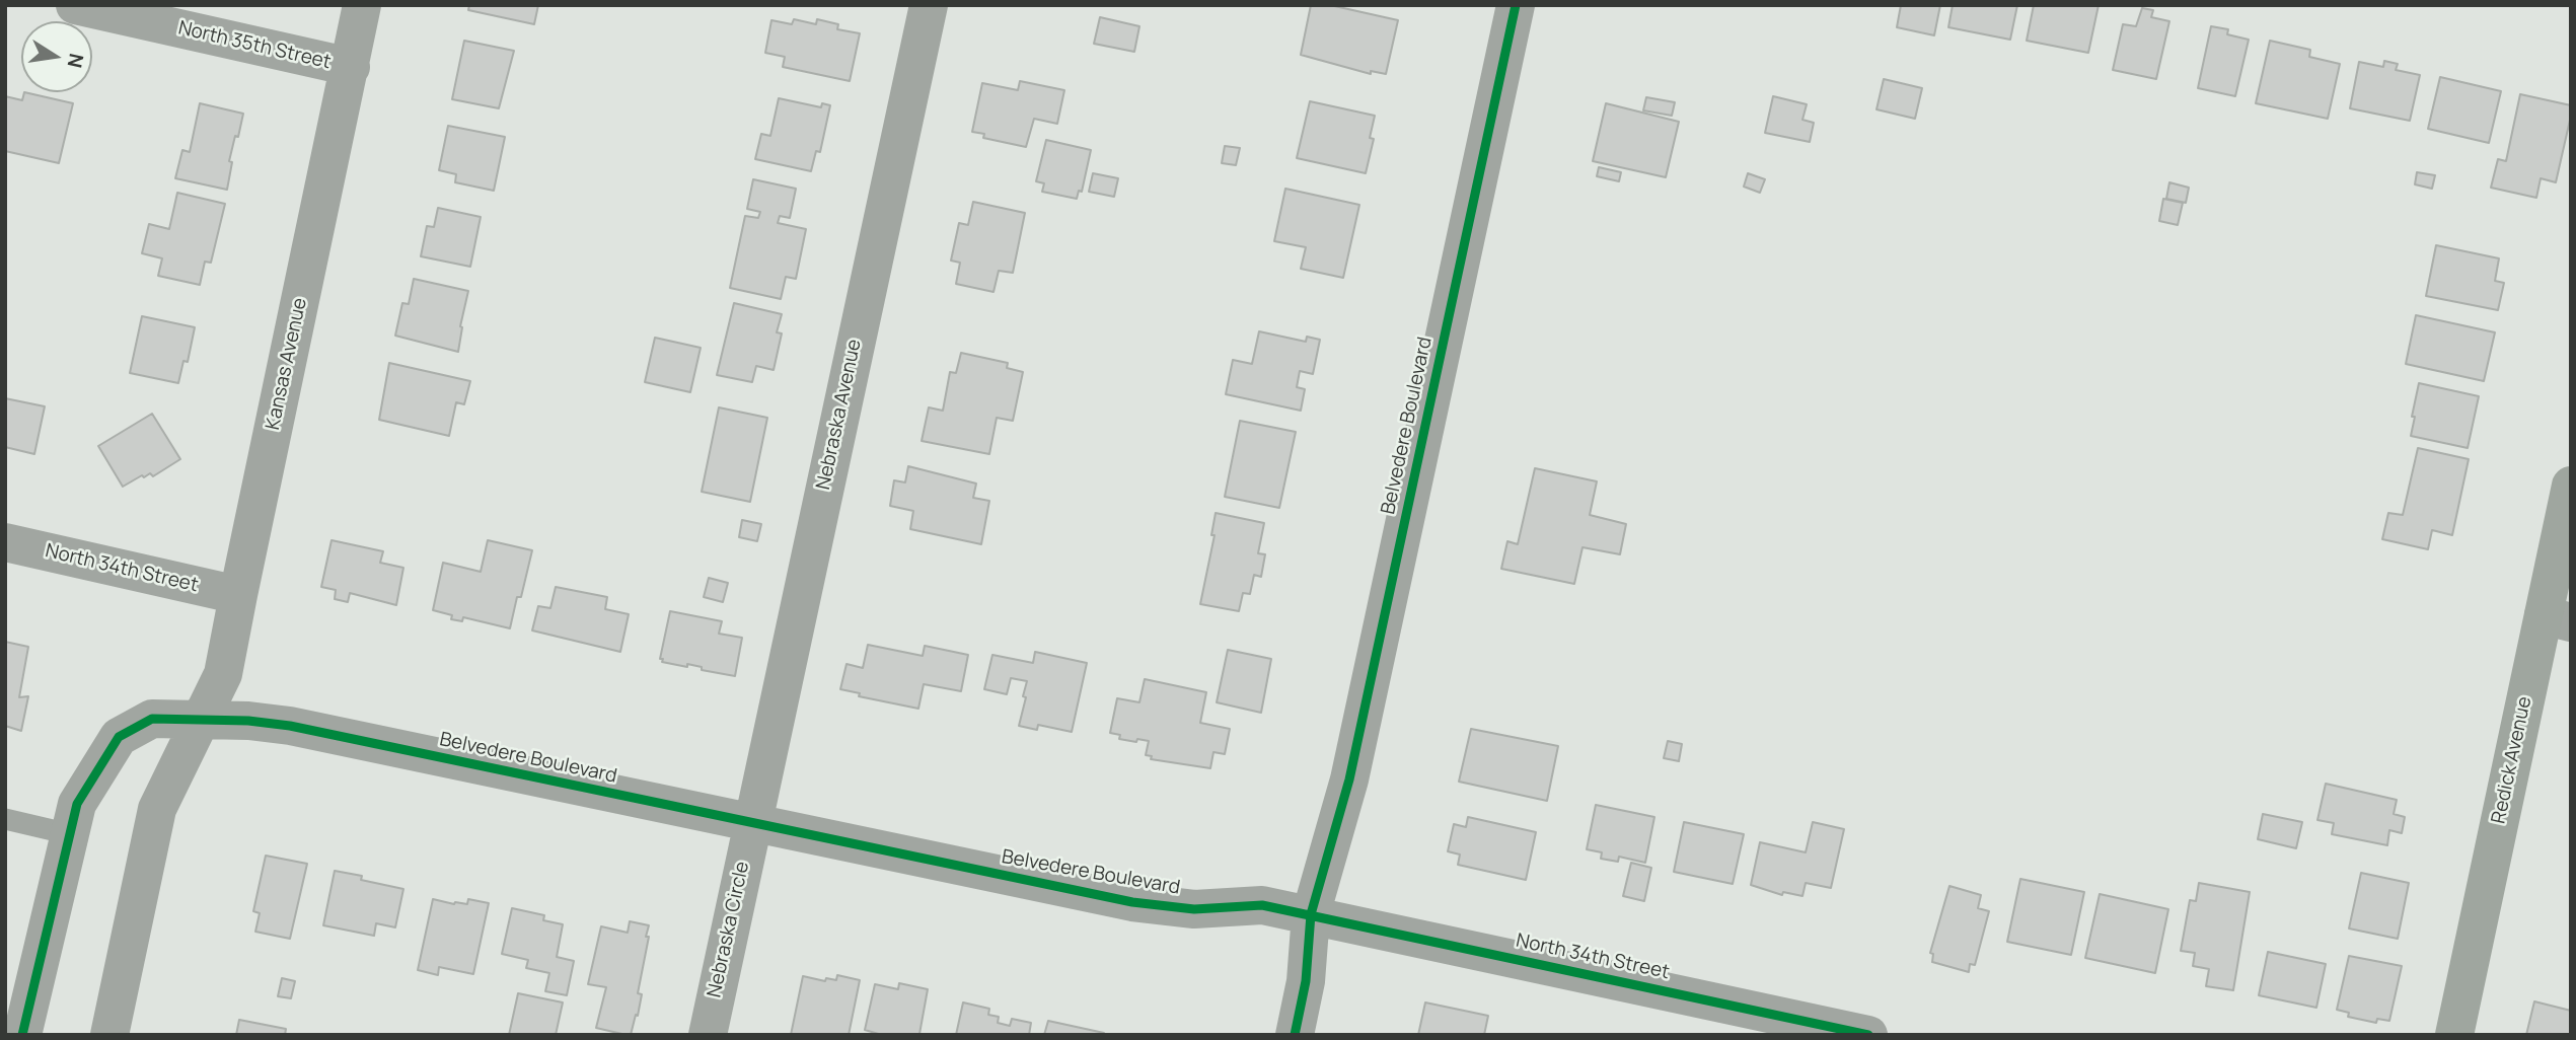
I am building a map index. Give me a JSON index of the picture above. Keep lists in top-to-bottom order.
{
  "streets": {
    "street": [
      "North 35th Street",
      "Kansas Avenue",
      "Nebraska Avenue",
      "Belvedere Boulevard",
      "North 34th Street",
      "Redick Avenue",
      "Nebraska Circle"
    ]
  },
  "crossings": [
    ["North 35th Street", "Kansas Avenue"],
    ["Kansas Avenue", "Belvedere Boulevard"],
    ["Kansas Avenue", "North 34th Street"],
    ["Nebraska Avenue", "Belvedere Boulevard"],
    ["Nebraska Avenue", "Nebraska Circle"],
    ["Belvedere Boulevard", "North 34th Street"],
    ["Belvedere Boulevard", "Nebraska Circle"]
  ],
  "north": "right"
}
